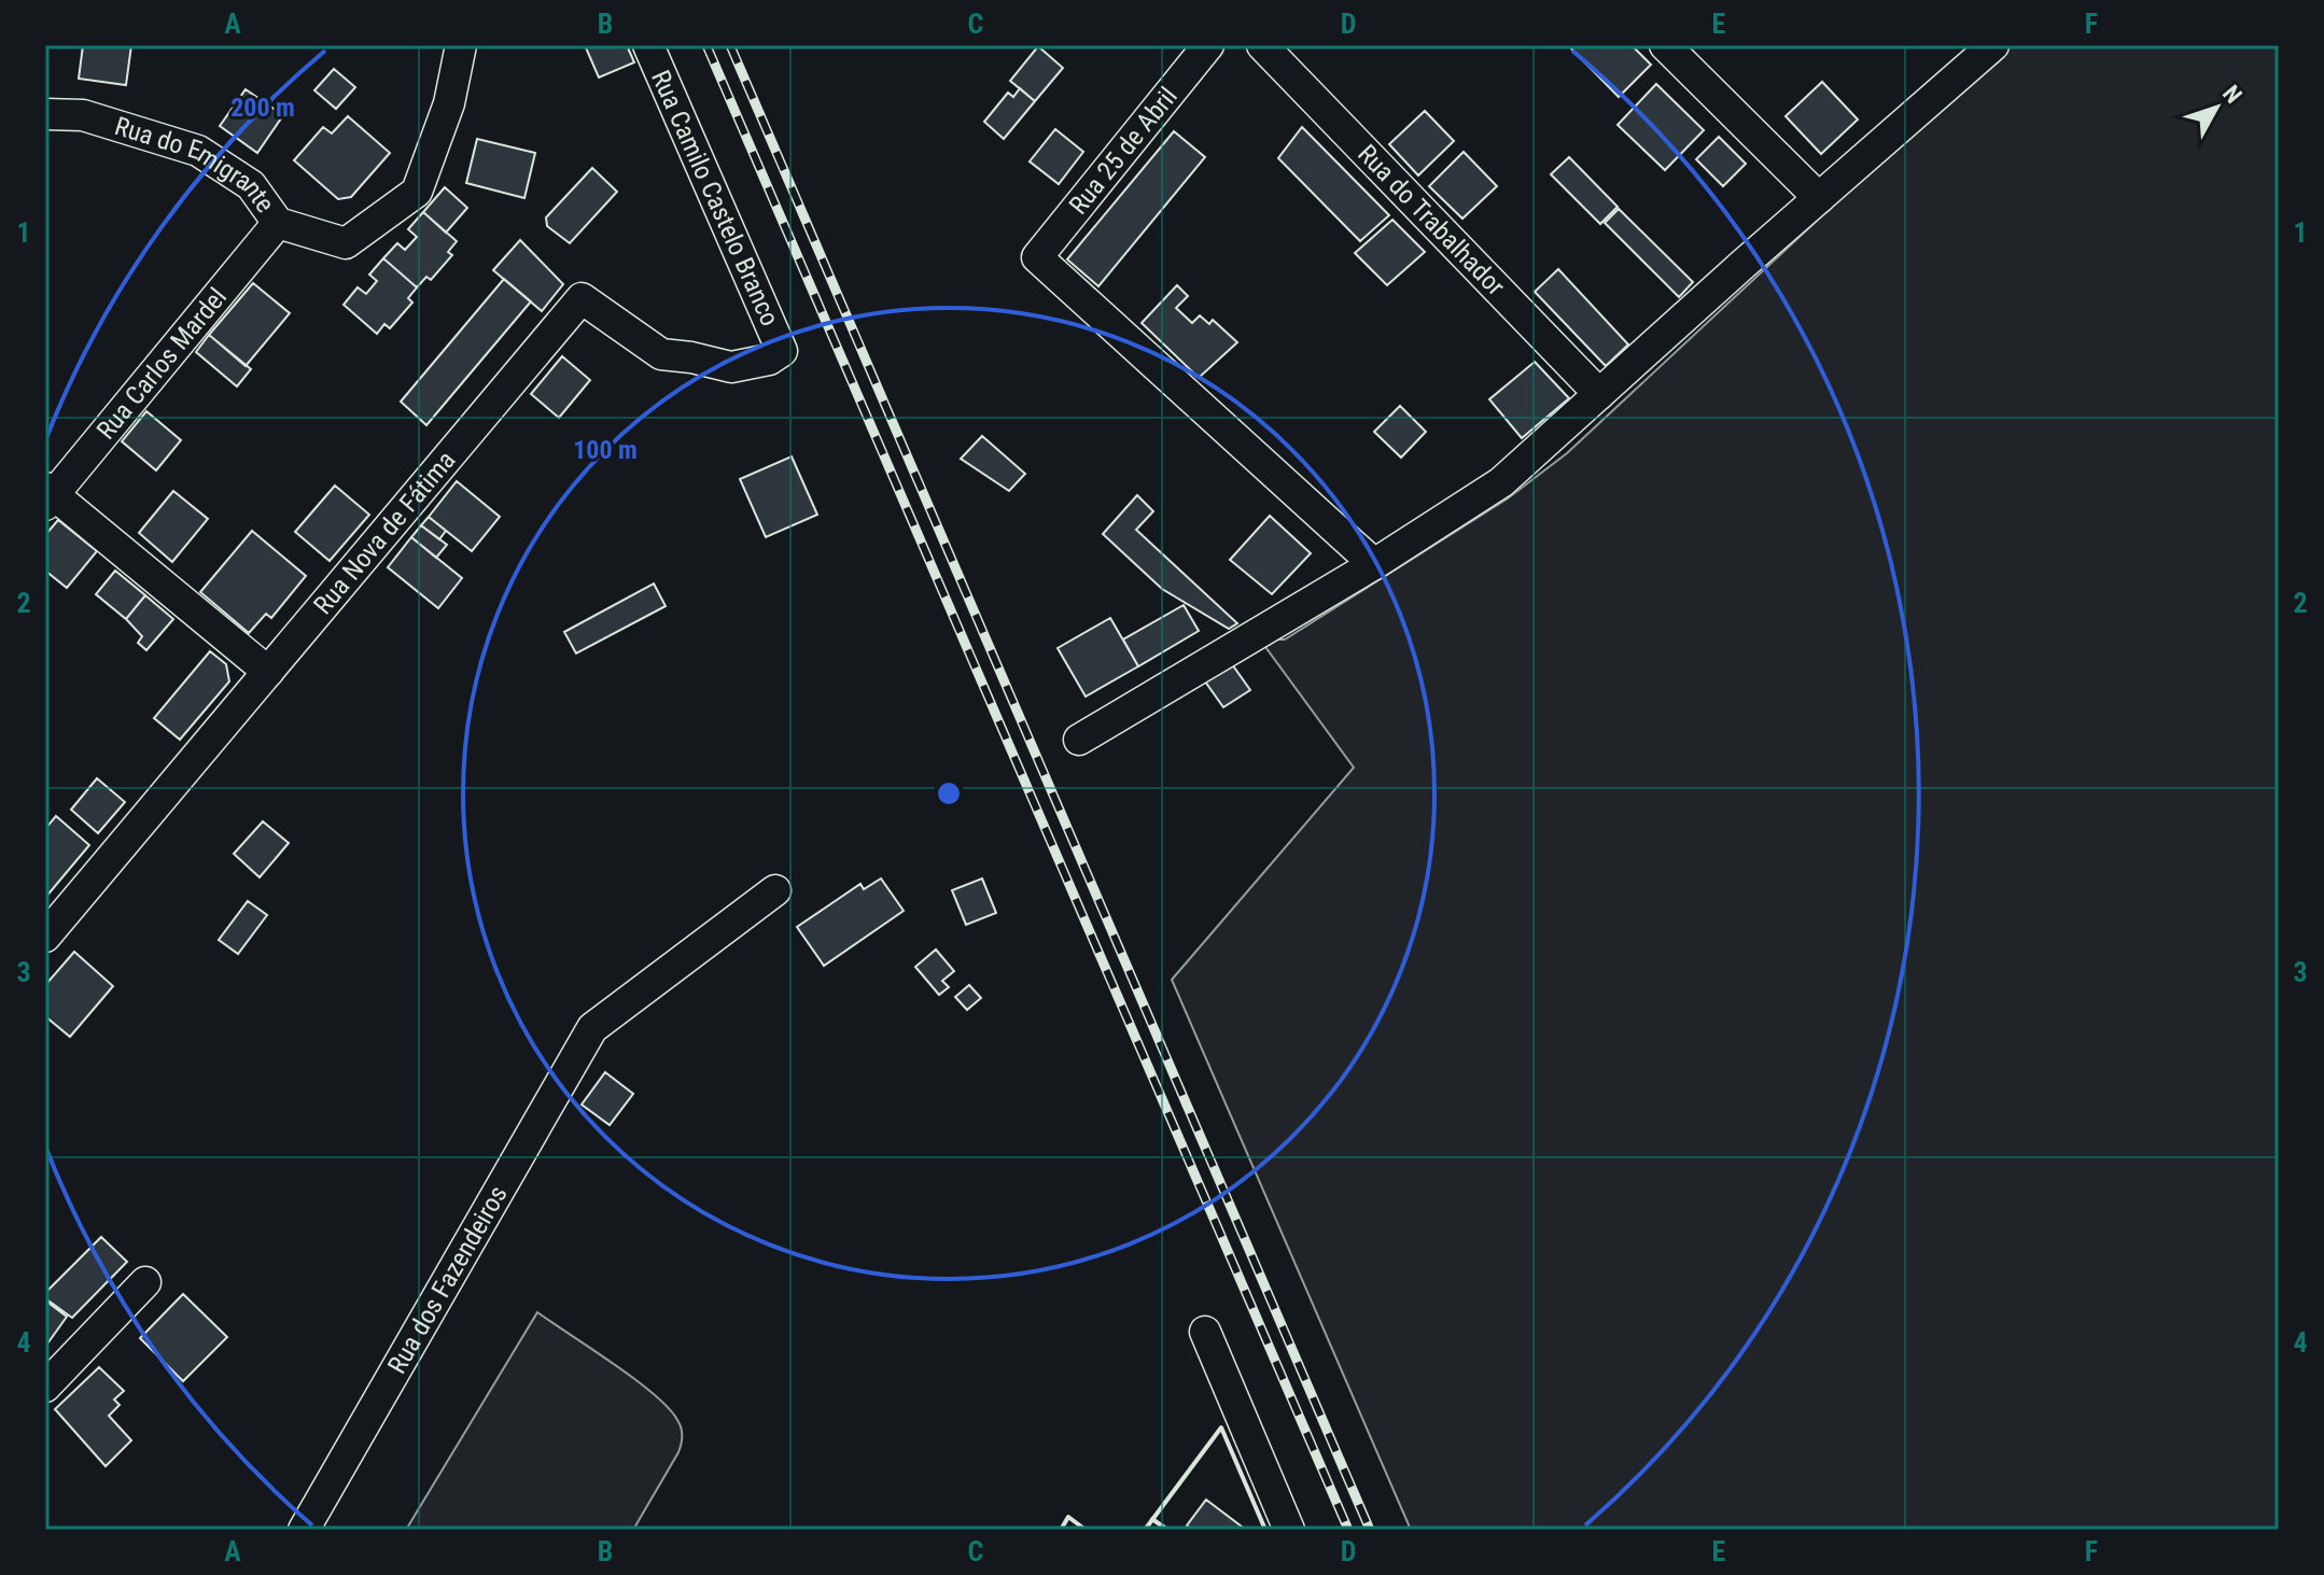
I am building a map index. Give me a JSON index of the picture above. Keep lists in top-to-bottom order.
{
  "streets": {
    "street": [
      "Rua 25 de Abril",
      "Rua do Emigrante",
      "Rua Camilo Castelo Branco",
      "Rua do Trabalhador",
      "Rua Carlos Mardel",
      "Rua Nova de Fátima",
      "Rua dos Fazendeiros"
    ]
  },
  "crossings": [
    ["Rua do Emigrante", "Rua Carlos Mardel"],
    ["Rua Camilo Castelo Branco", "Rua Nova de Fátima"]
  ],
  "north": "top right",
  "grid": {
    "columns": [
      "A",
      "B",
      "C",
      "D",
      "E",
      "F"
    ],
    "rows": [
      "1",
      "2",
      "3",
      "4"
    ]
  },
  "rings": ["200 m", "100 m"]
}
